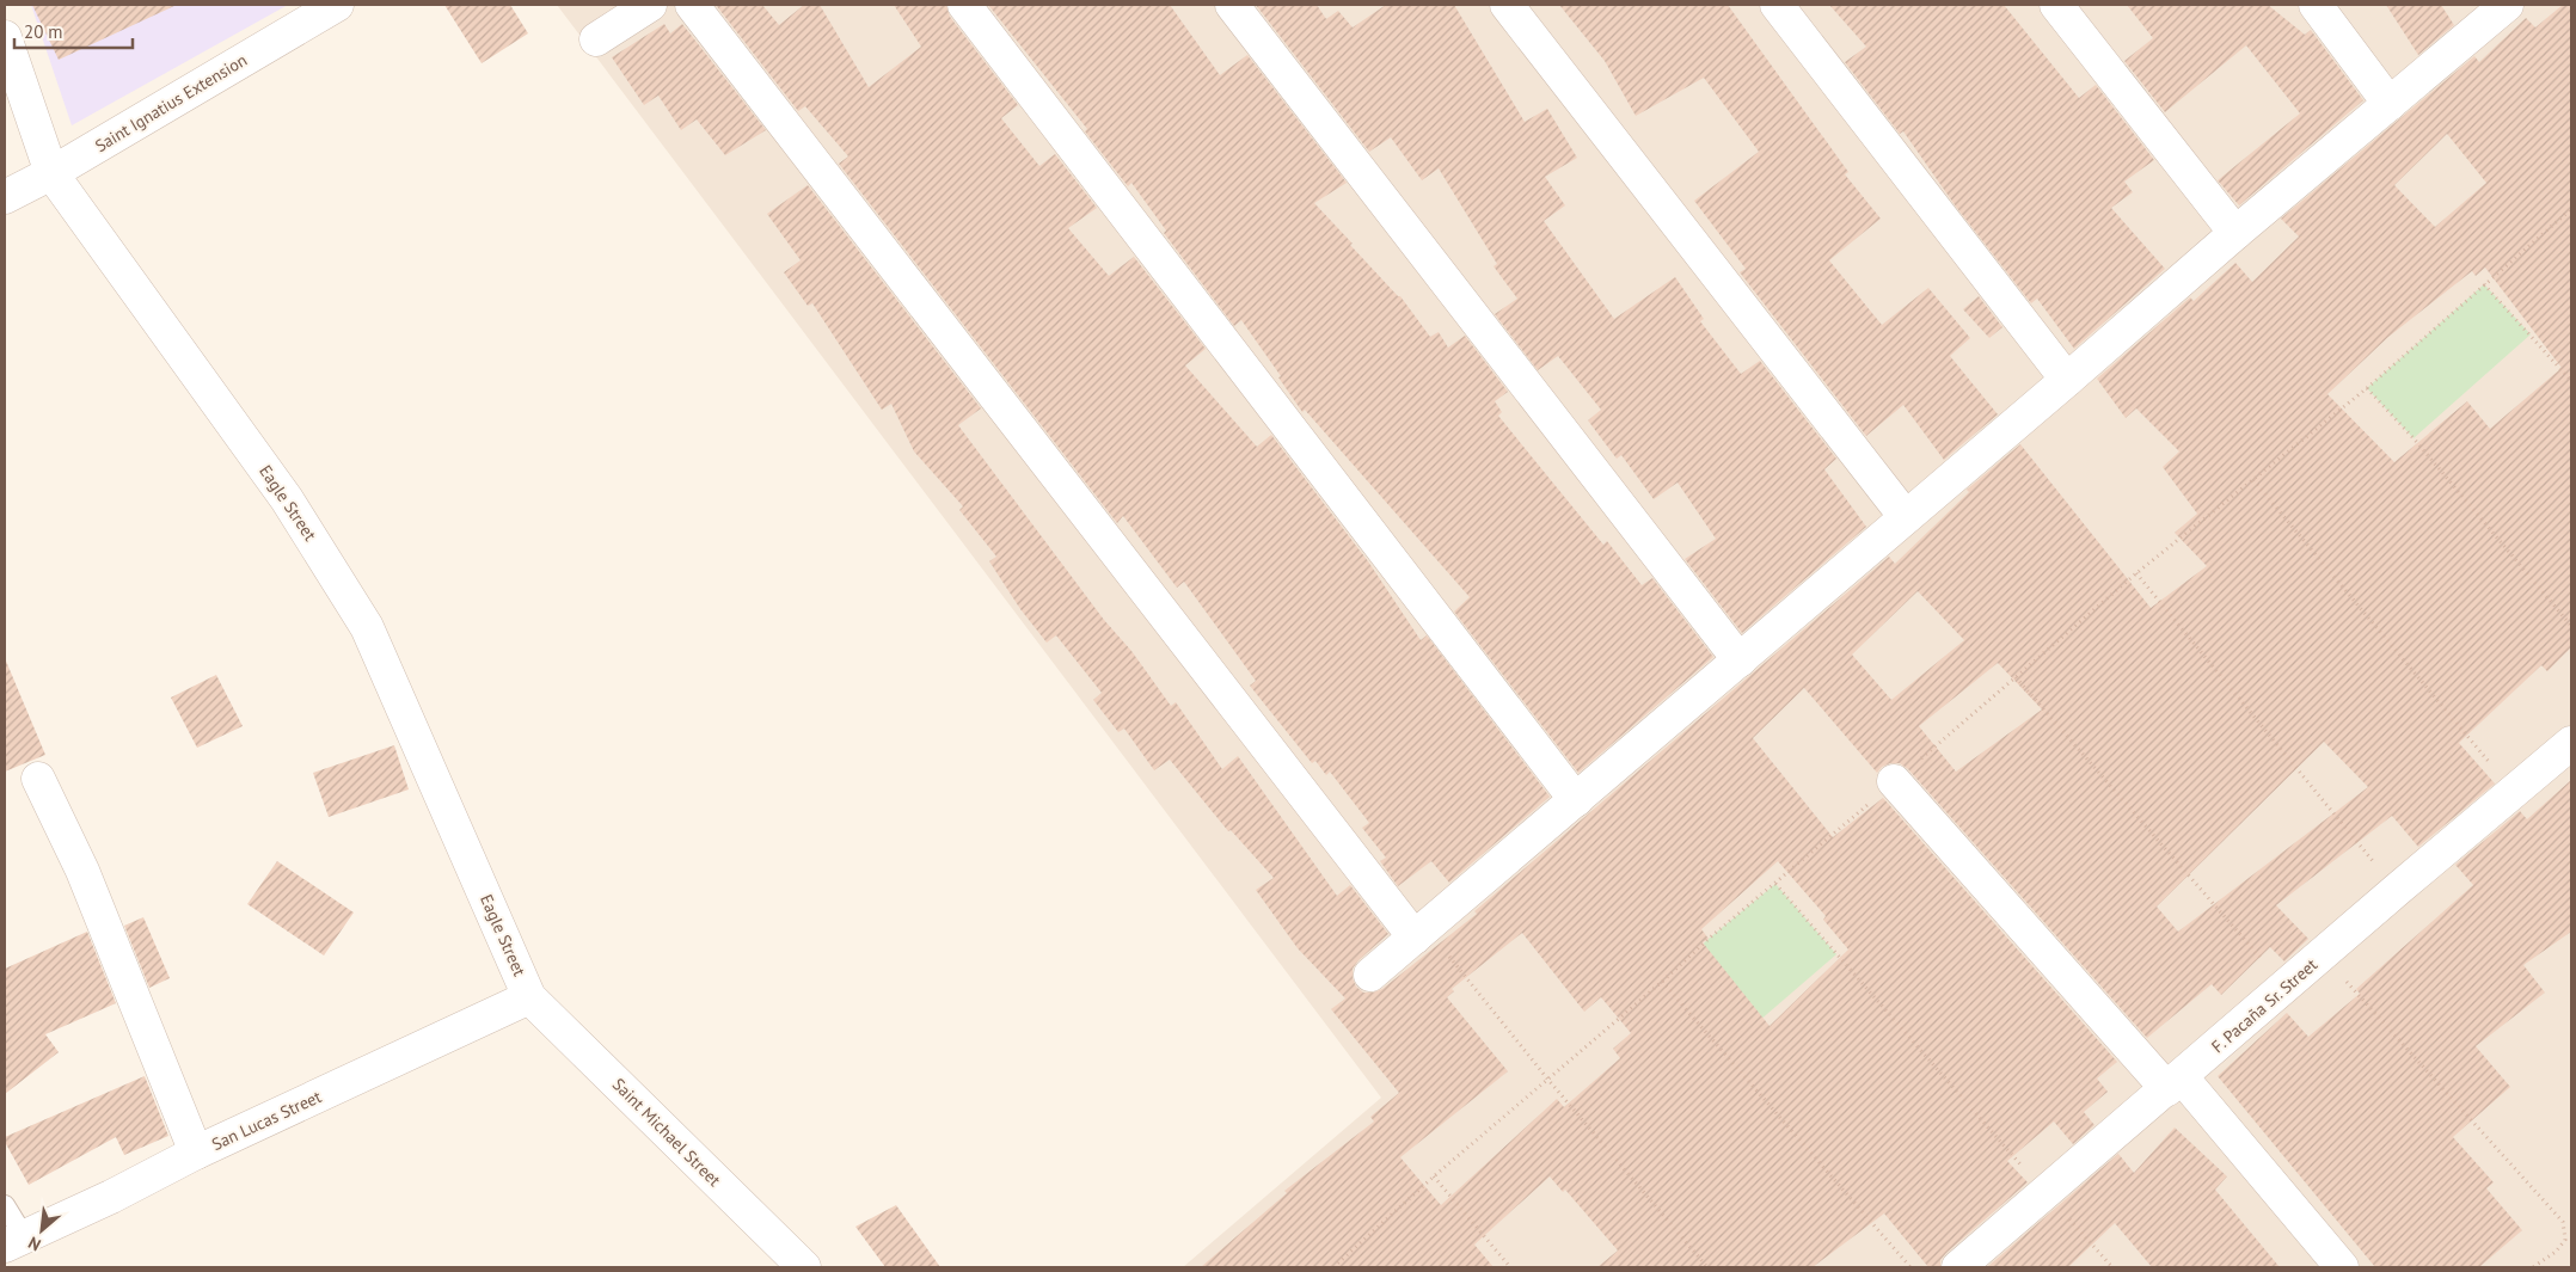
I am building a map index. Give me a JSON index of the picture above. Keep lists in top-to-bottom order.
{
  "streets": {
    "street": [
      "Saint Ignatius Extension",
      "Eagle Street",
      "F. Pacaña Sr. Street",
      "San Lucas Street",
      "Saint Michael Street"
    ]
  },
  "crossings": [
    ["Saint Ignatius Extension", "Eagle Street"],
    ["Eagle Street", "San Lucas Street"],
    ["Eagle Street", "Saint Michael Street"],
    ["San Lucas Street", "Saint Michael Street"]
  ],
  "scale_bar": "20 m",
  "north": "bottom left"
}
